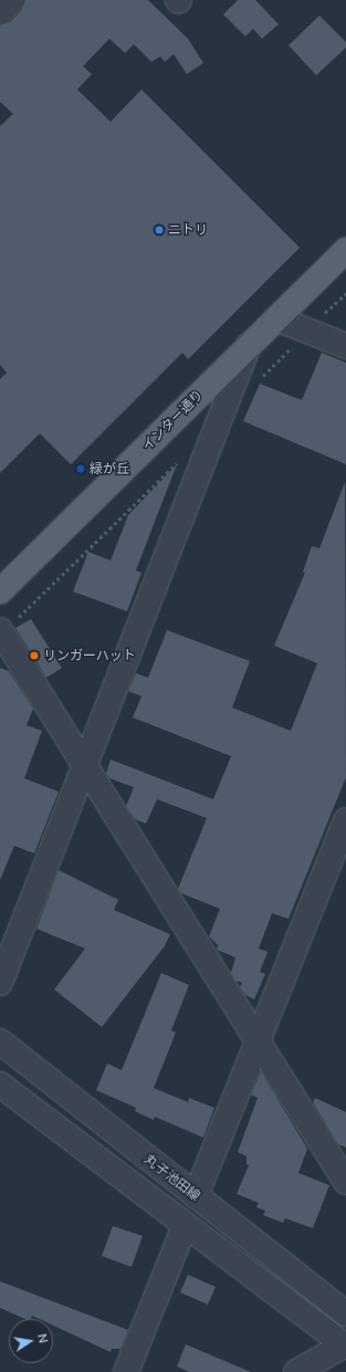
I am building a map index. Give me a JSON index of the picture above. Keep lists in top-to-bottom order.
{
  "streets": {
    "main road": ["インター通り"],
    "street": ["丸子池田線"]
  },
  "places": ["ニトリ", "緑が丘", "リンガーハット"],
  "north": "right"
}
